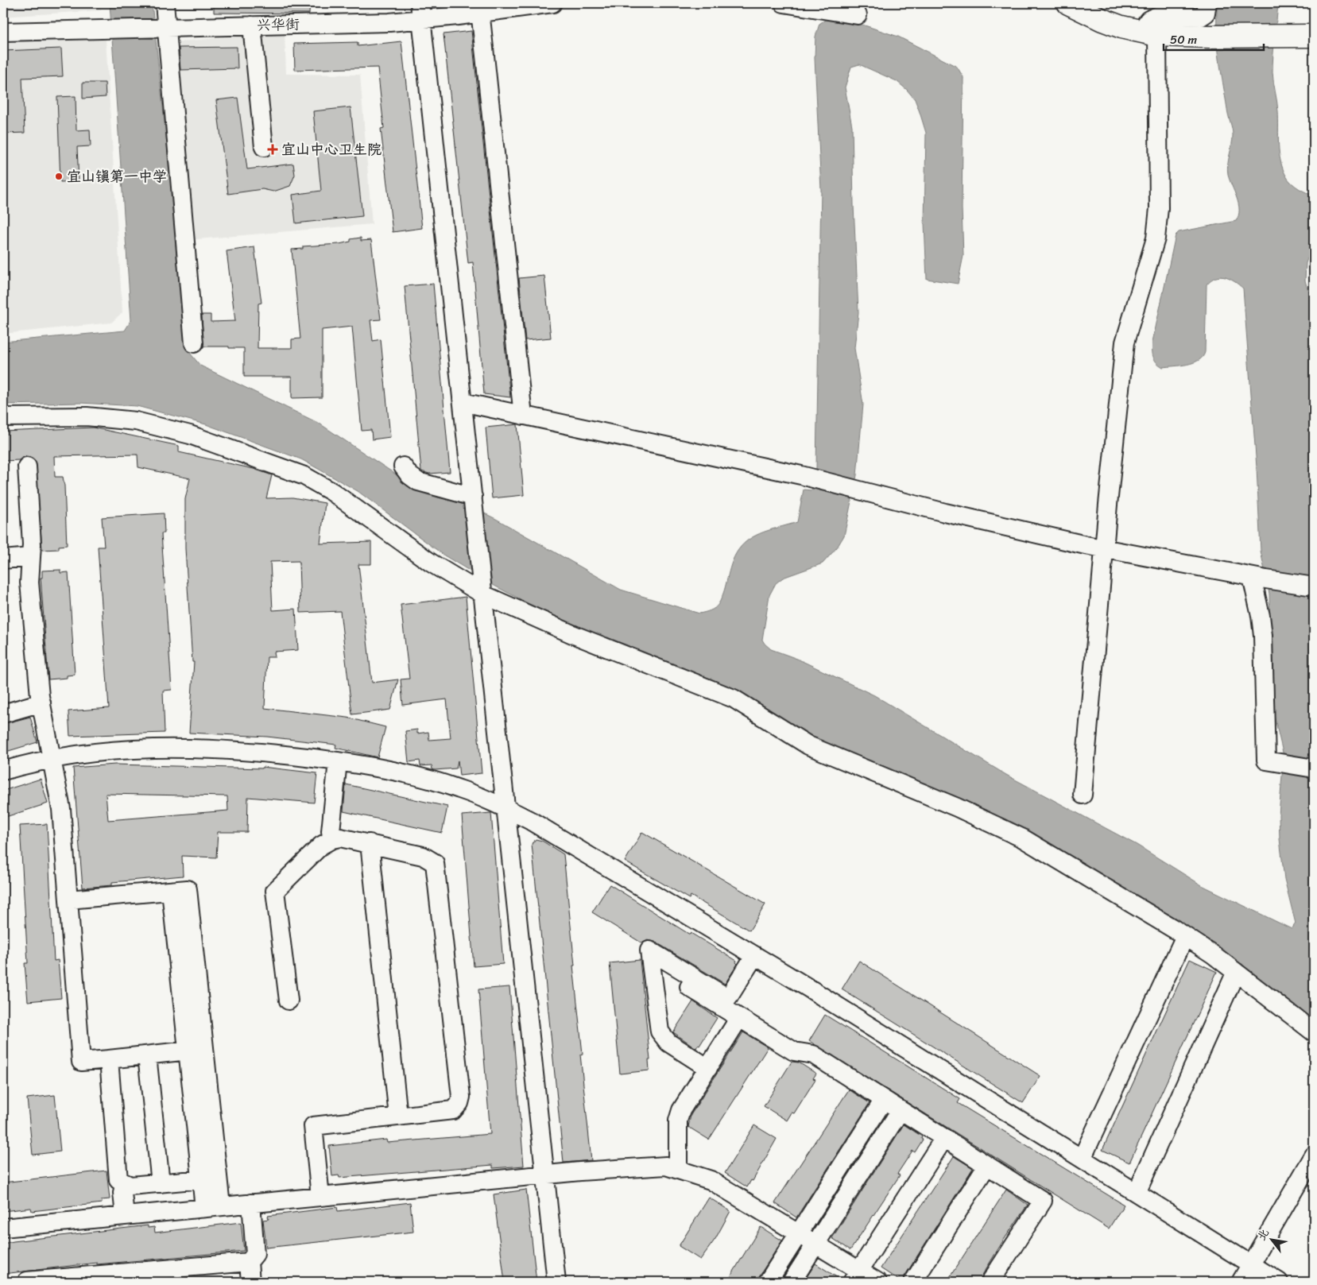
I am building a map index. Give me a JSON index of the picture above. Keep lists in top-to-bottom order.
{
  "streets": {
    "street": ["兴华街"]
  },
  "places": {
    "health": ["宜山中心卫生院"],
    "other": ["宜山镇第一中学"]
  },
  "scale_bar": "50 m",
  "north": "top left"
}
